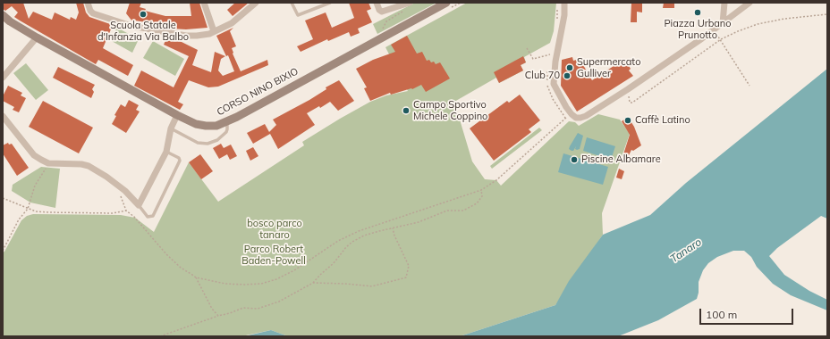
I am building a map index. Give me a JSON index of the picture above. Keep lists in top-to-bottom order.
{
  "streets": {
    "main road": ["CORSO NINO BIXIO"]
  },
  "water": ["Tanaro"],
  "parks": ["bosco parco tanaro", "Parco Robert Baden-Powell"],
  "places": [
    "Piazza Urbano Prunotto",
    "Scuola Statale d'Infanzia Via Balbo",
    "Supermercato Gulliver",
    "Club 70",
    "Campo Sportivo Michele Coppino",
    "Caffè Latino",
    "Piscine Albamare"
  ],
  "scale_bar": "100 m"
}
